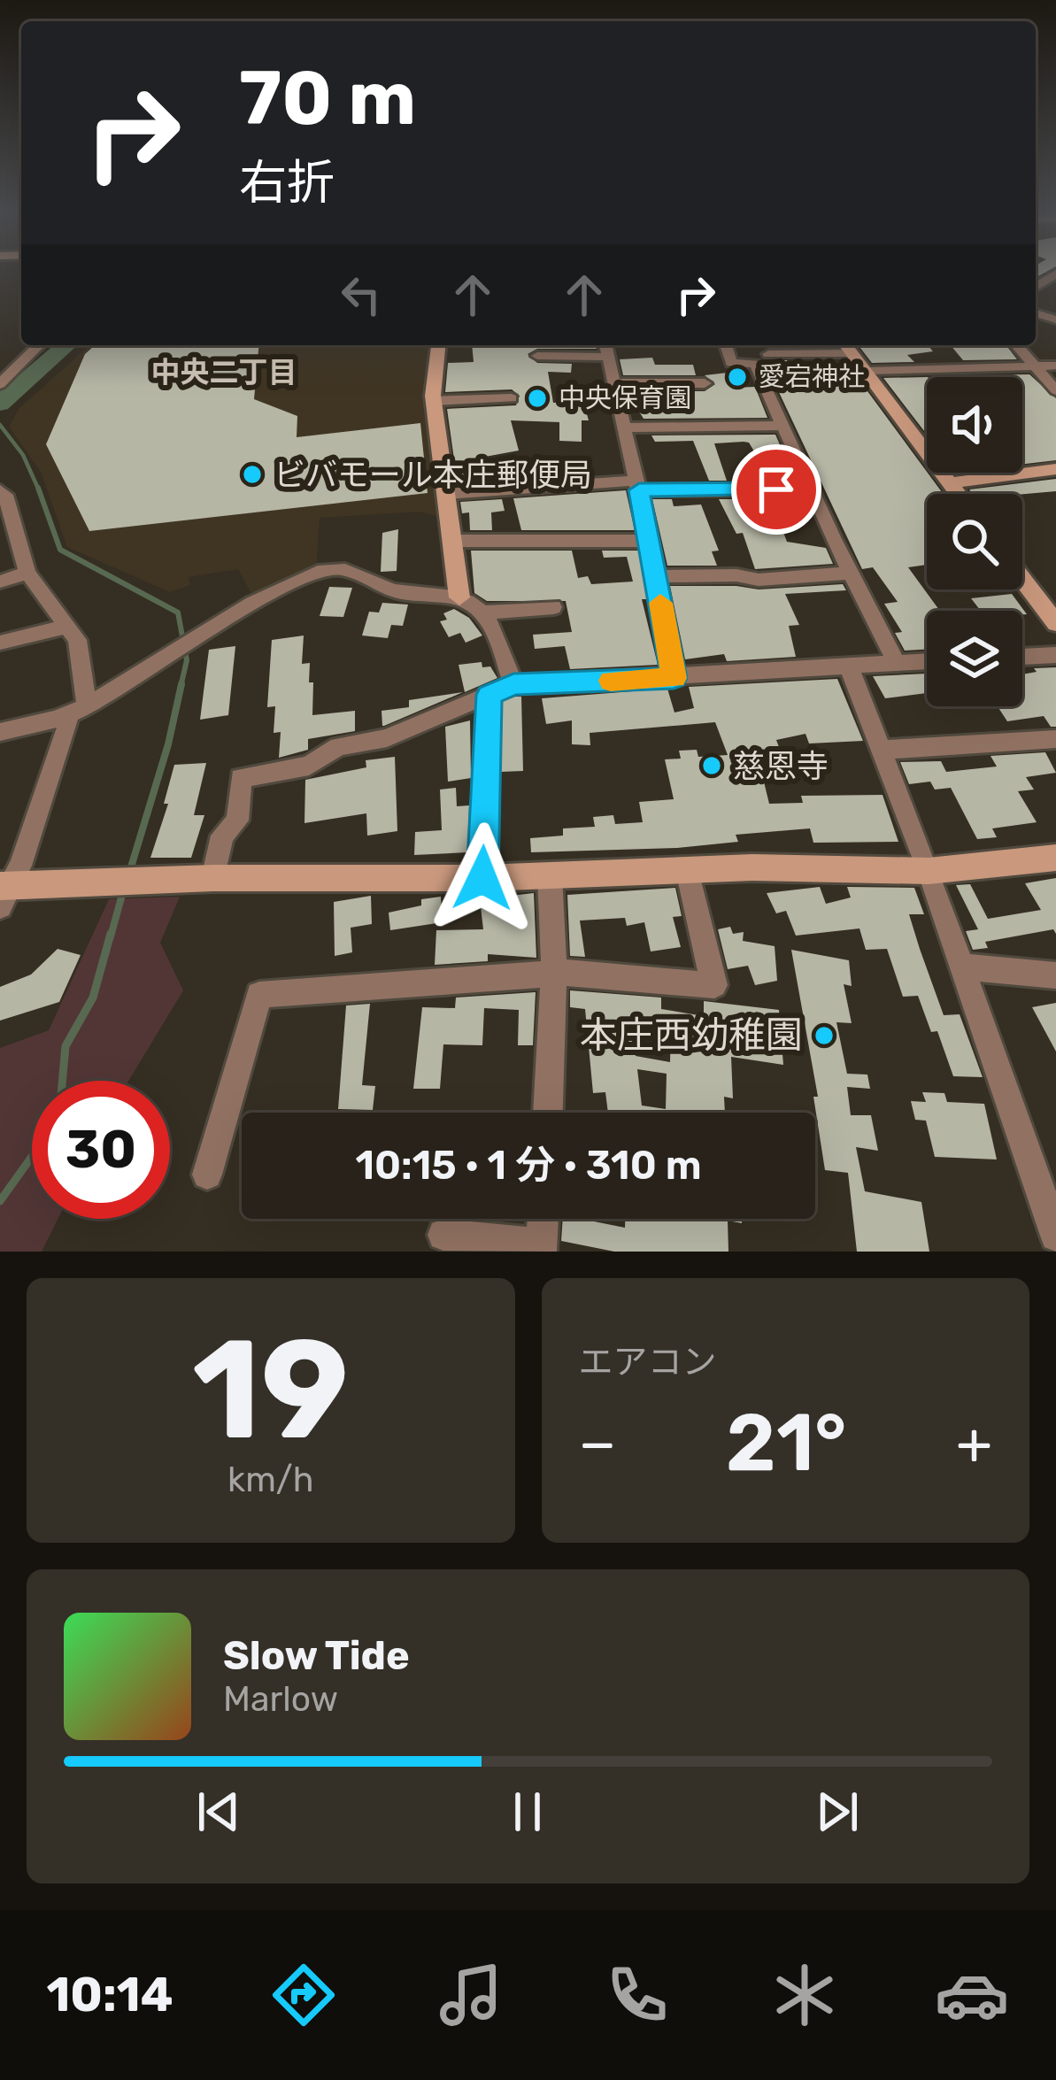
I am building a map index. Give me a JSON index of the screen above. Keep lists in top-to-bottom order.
{
  "districts": ["中央二丁目"],
  "places": [
    "愛宕神社",
    "中央保育園",
    "ビバモール本庄郵便局",
    "慈恩寺",
    "本庄西幼稚園"
  ],
  "page": {
    "turn": ["70 m", "右折"],
    "limit": "30",
    "trip": "10:15 · 1 分 · 310 m",
    "tile": [
      ["19", "km/h"],
      "エアコン"
    ],
    "heat": ["−", "21°", "+"],
    "song": ["Slow Tide", "Marlow"],
    "tabs": "10:14"
  }
}
